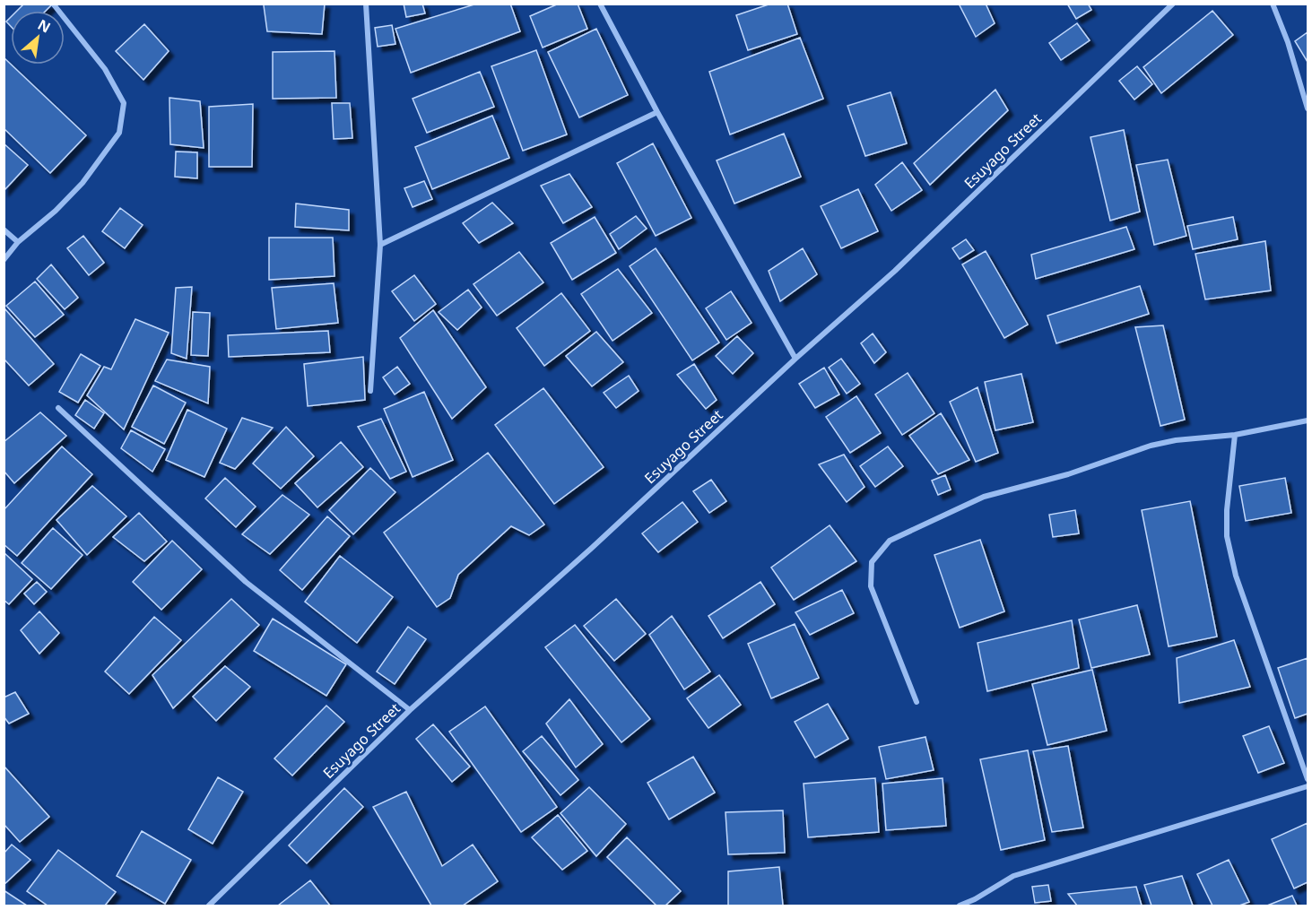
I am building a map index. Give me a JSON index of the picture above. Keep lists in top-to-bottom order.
{
  "streets": {
    "street": ["Esuyago Street"]
  },
  "north": "top right"
}
